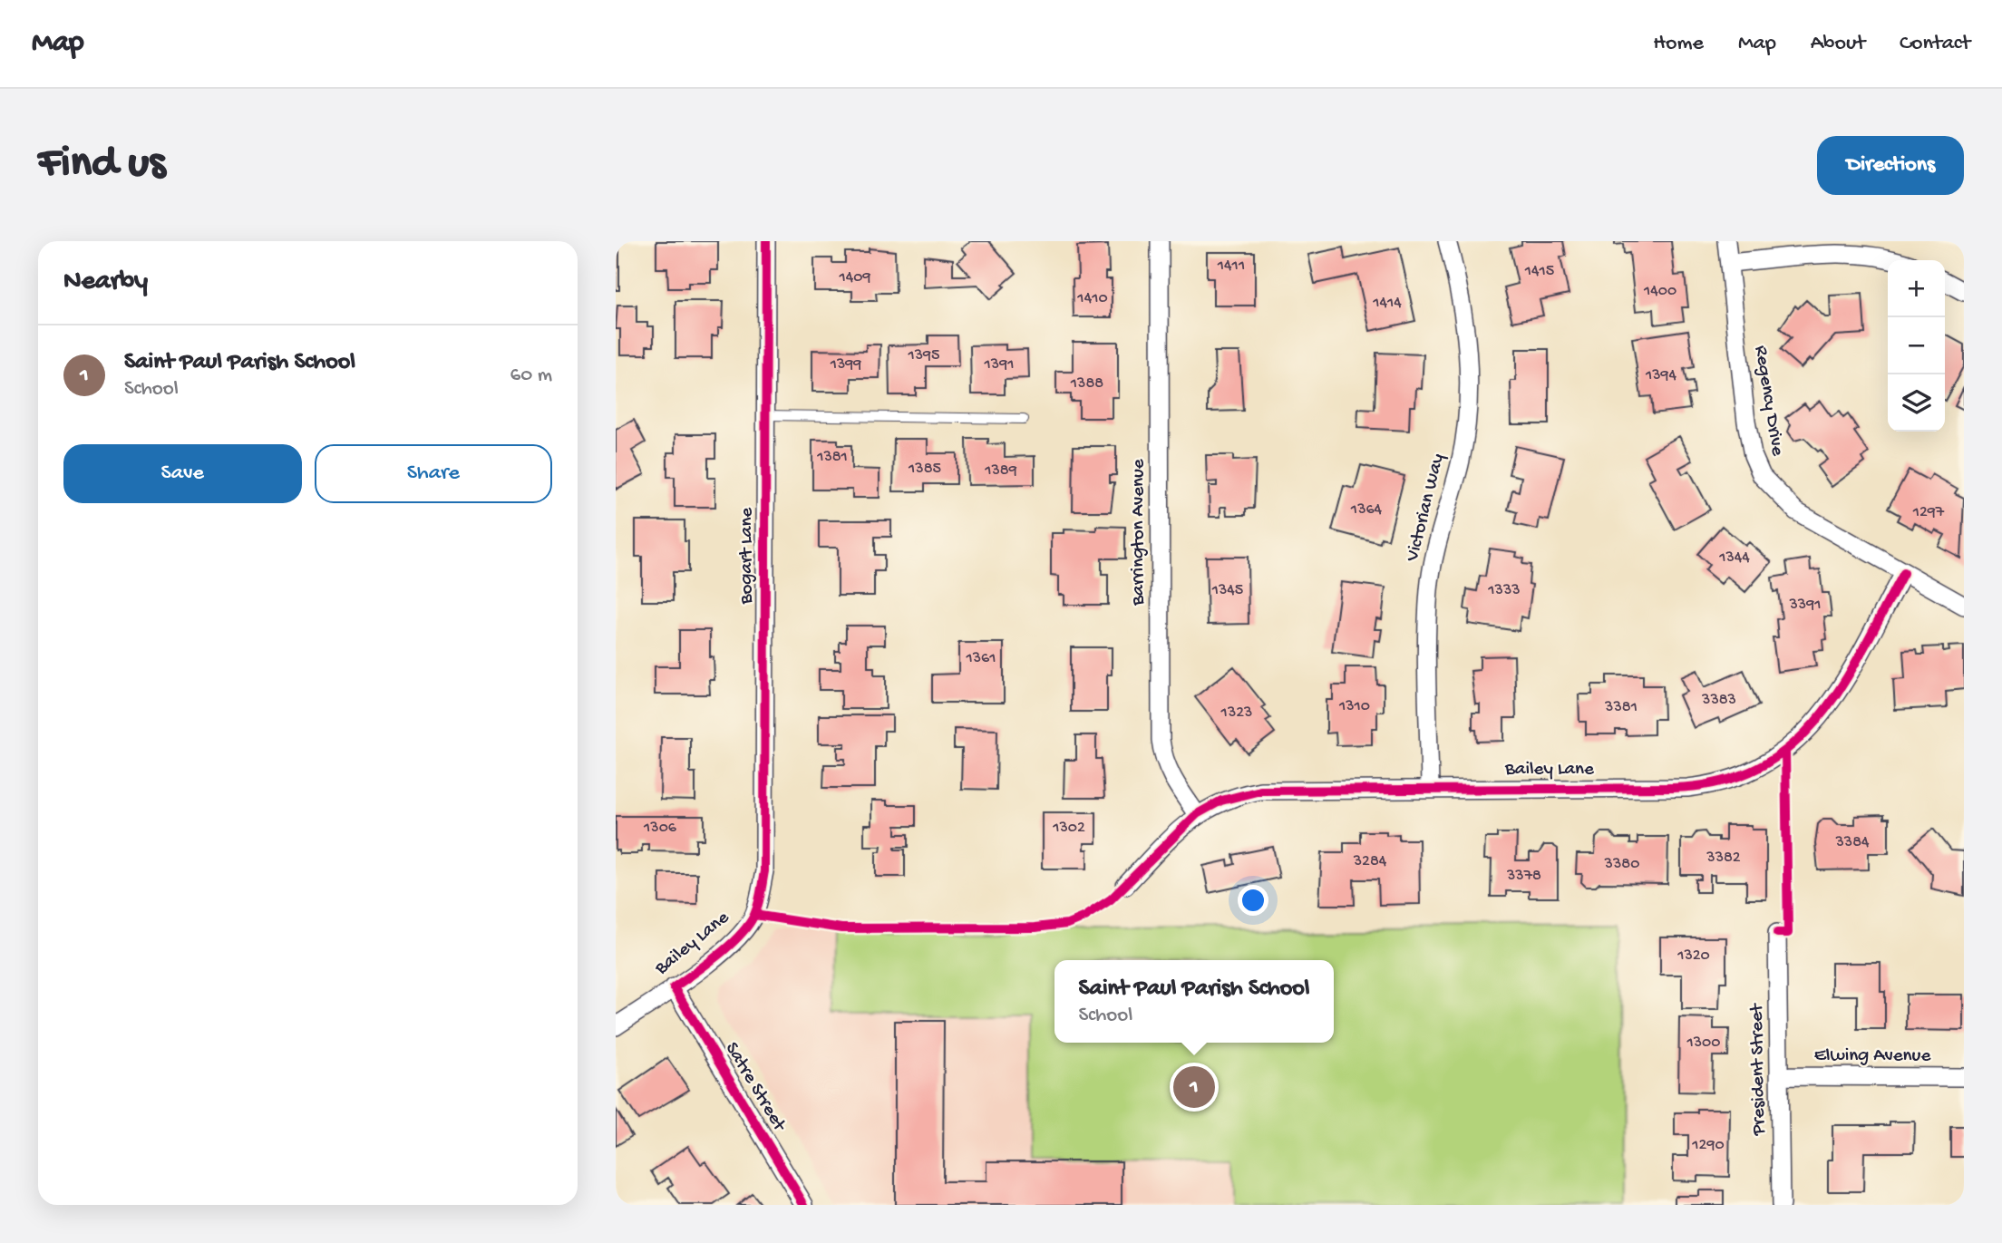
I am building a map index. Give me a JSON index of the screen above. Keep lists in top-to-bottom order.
{
  "streets": {
    "street": [
      "Regency Drive",
      "Victorian Way",
      "Barrington Avenue",
      "Bogart Lane",
      "Bailey Lane",
      "Elwing Avenue",
      "President Street",
      "Satre Street"
    ]
  },
  "crossings": [
    ["Regency Drive", "Bailey Lane"],
    ["Victorian Way", "Bailey Lane"],
    ["Barrington Avenue", "Bailey Lane"],
    ["Bogart Lane", "Bailey Lane"],
    ["Bailey Lane", "Satre Street"],
    ["Elwing Avenue", "President Street"]
  ],
  "house_numbers": [
    "1411",
    "1415",
    "1409",
    "1400",
    "1410",
    "1414",
    "1395",
    "1399",
    "1391",
    "1394",
    "1388",
    "1381",
    "1385",
    "1389",
    "1364",
    "1297",
    "1344",
    "1345",
    "1333",
    "3391",
    "1361",
    "3383",
    "1310",
    "3381",
    "1323",
    "1306",
    "1302",
    "3384",
    "3382",
    "3284",
    "3380",
    "3378",
    "1320",
    "1300",
    "1290"
  ],
  "page": {
    "header": "Map",
    "nav": [
      "Home",
      "Map",
      "About",
      "Contact"
    ],
    "buttons": [
      "Directions",
      ["Save", "Share"]
    ],
    "title": "Find us",
    "heading": "Nearby",
    "map_buttons": ["+", "−"],
    "list": [
      {
        "mark": "1",
        "name": "Saint Paul Parish School",
        "note": "School",
        "value": "60 m"
      }
    ],
    "popup": ["Saint Paul Parish School", "School"],
    "pins": "1"
  }
}
